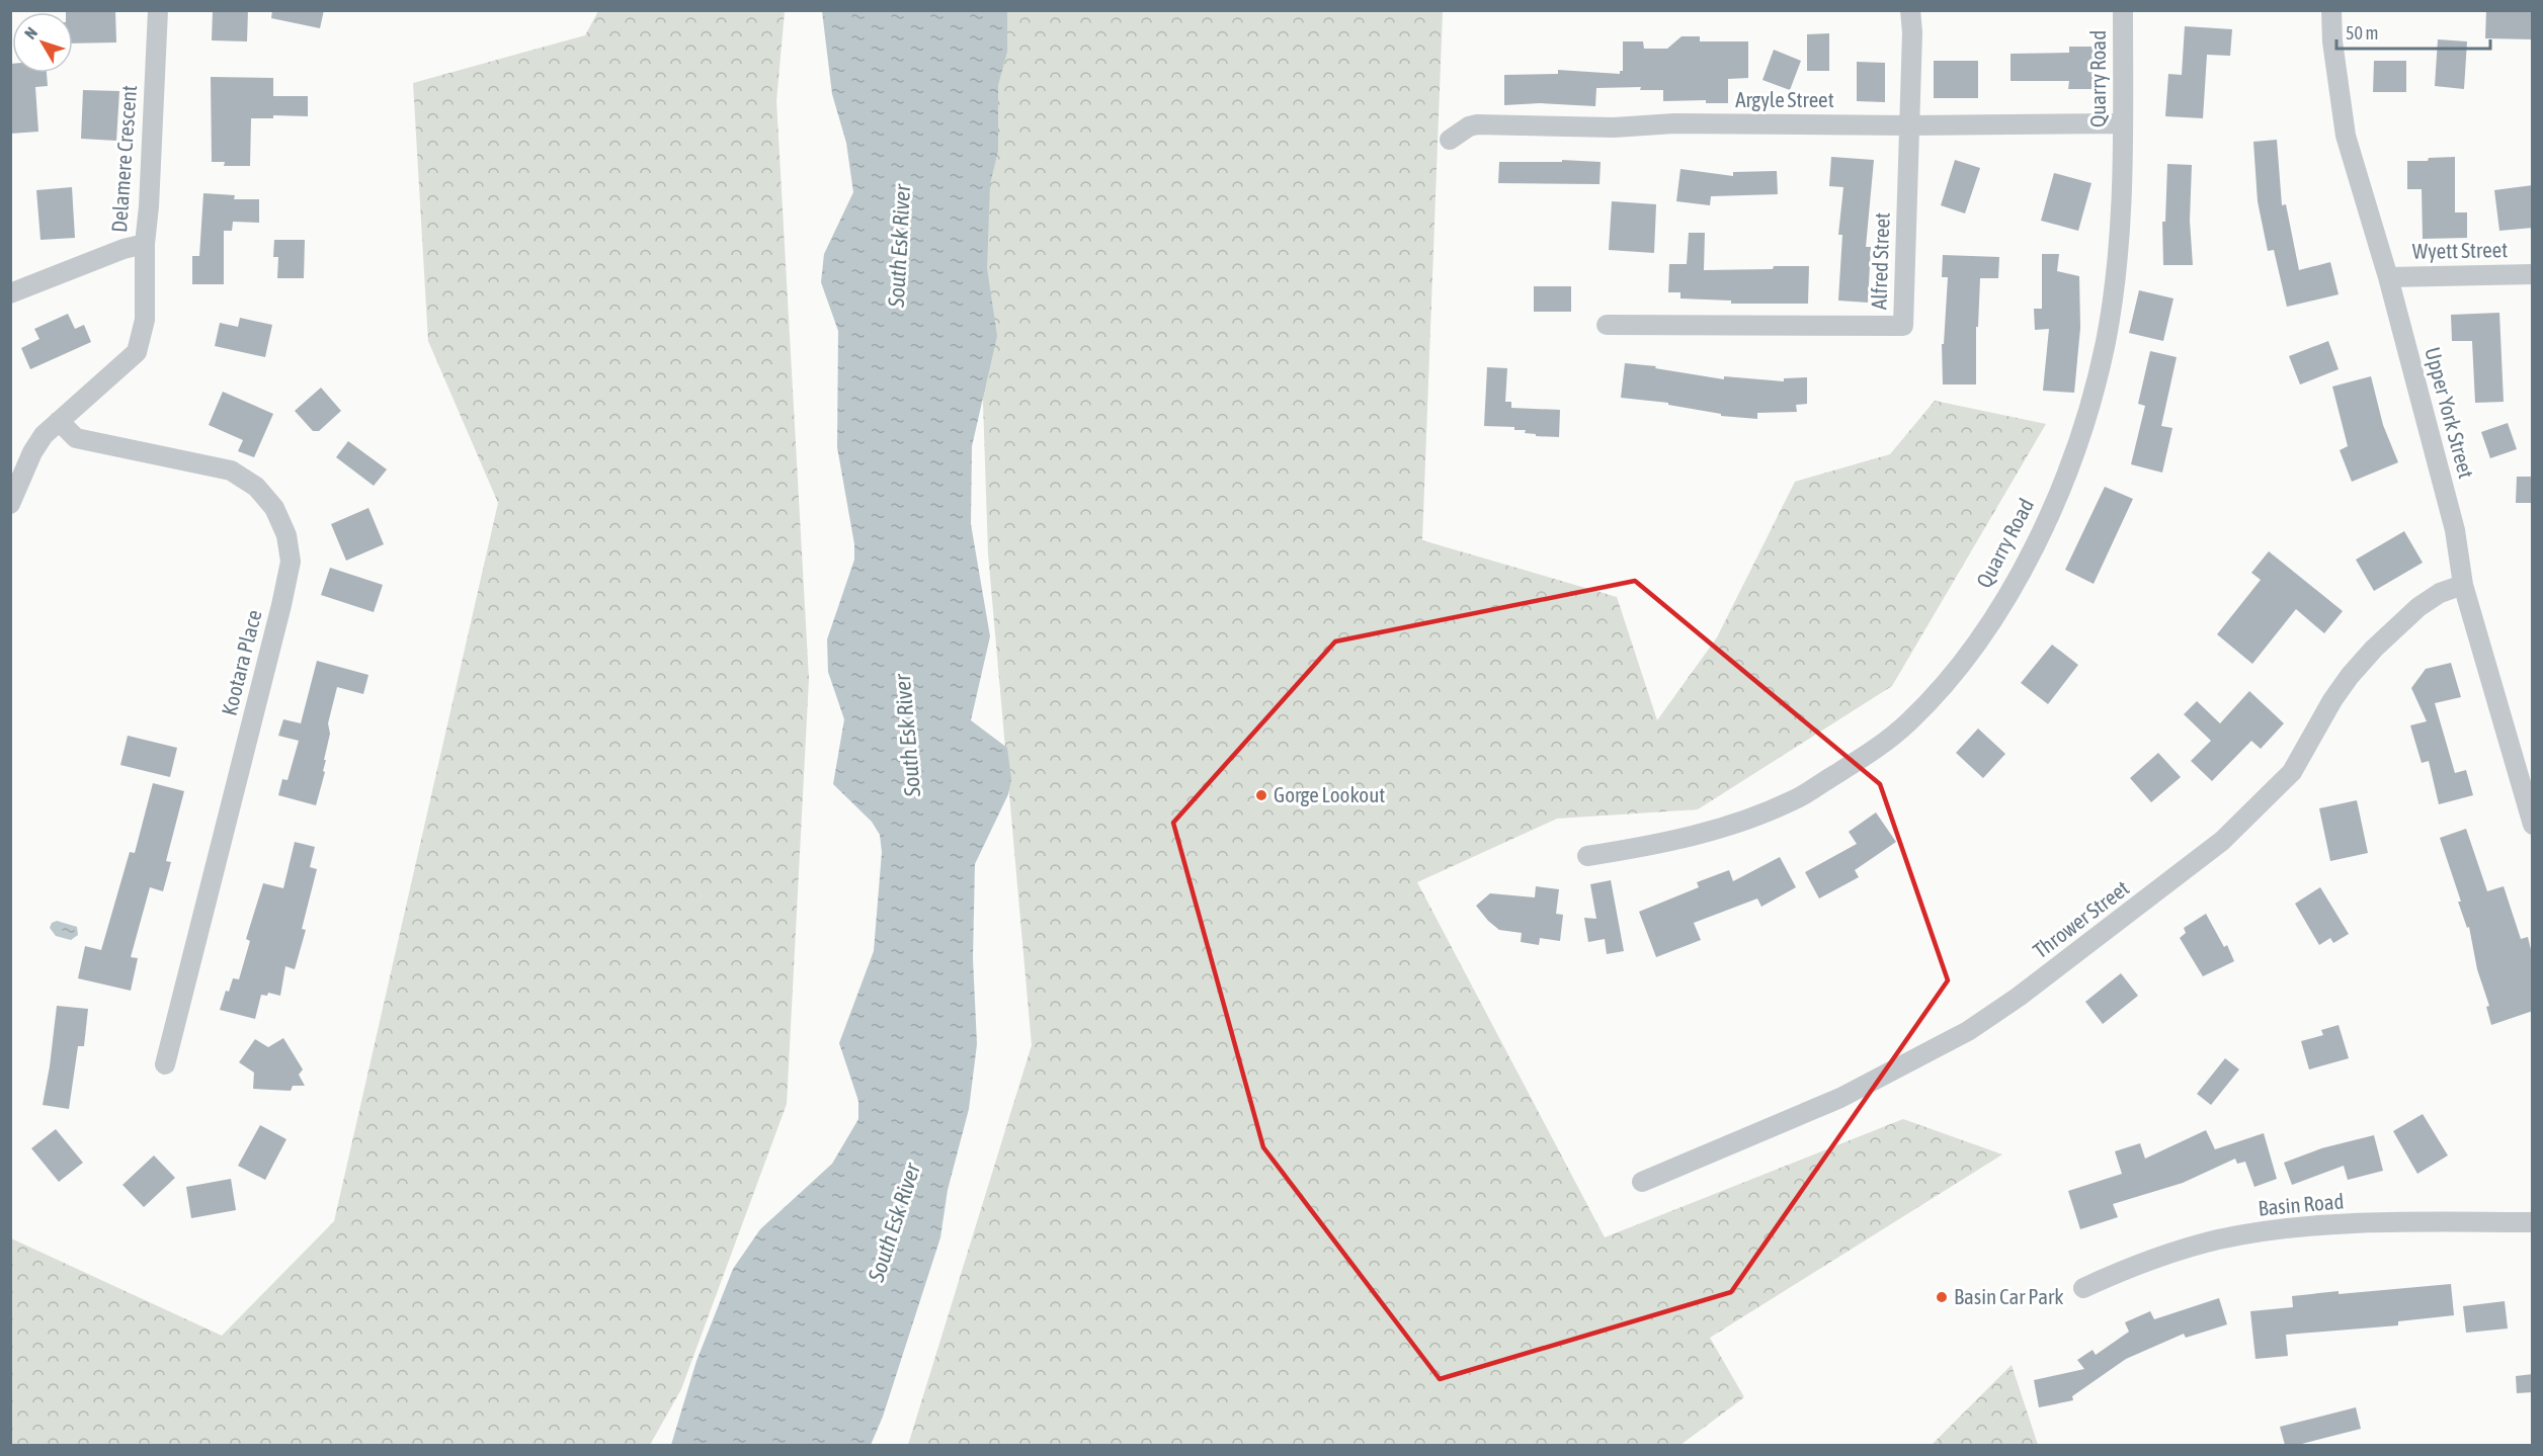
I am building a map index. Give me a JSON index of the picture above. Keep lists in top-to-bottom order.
{
  "streets": {
    "street": [
      "Quarry Road",
      "Argyle Street",
      "Delamere Crescent",
      "Wyett Street",
      "Alfred Street",
      "Upper York Street",
      "Kootara Place",
      "Thrower Street",
      "Basin Road"
    ]
  },
  "crossings": [
    ["Quarry Road", "Argyle Street"],
    ["Argyle Street", "Alfred Street"],
    ["Wyett Street", "Upper York Street"],
    ["Upper York Street", "Thrower Street"]
  ],
  "water": ["South Esk River"],
  "places": ["Gorge Lookout", "Basin Car Park"],
  "scale_bar": "50 m",
  "north": "top left"
}
